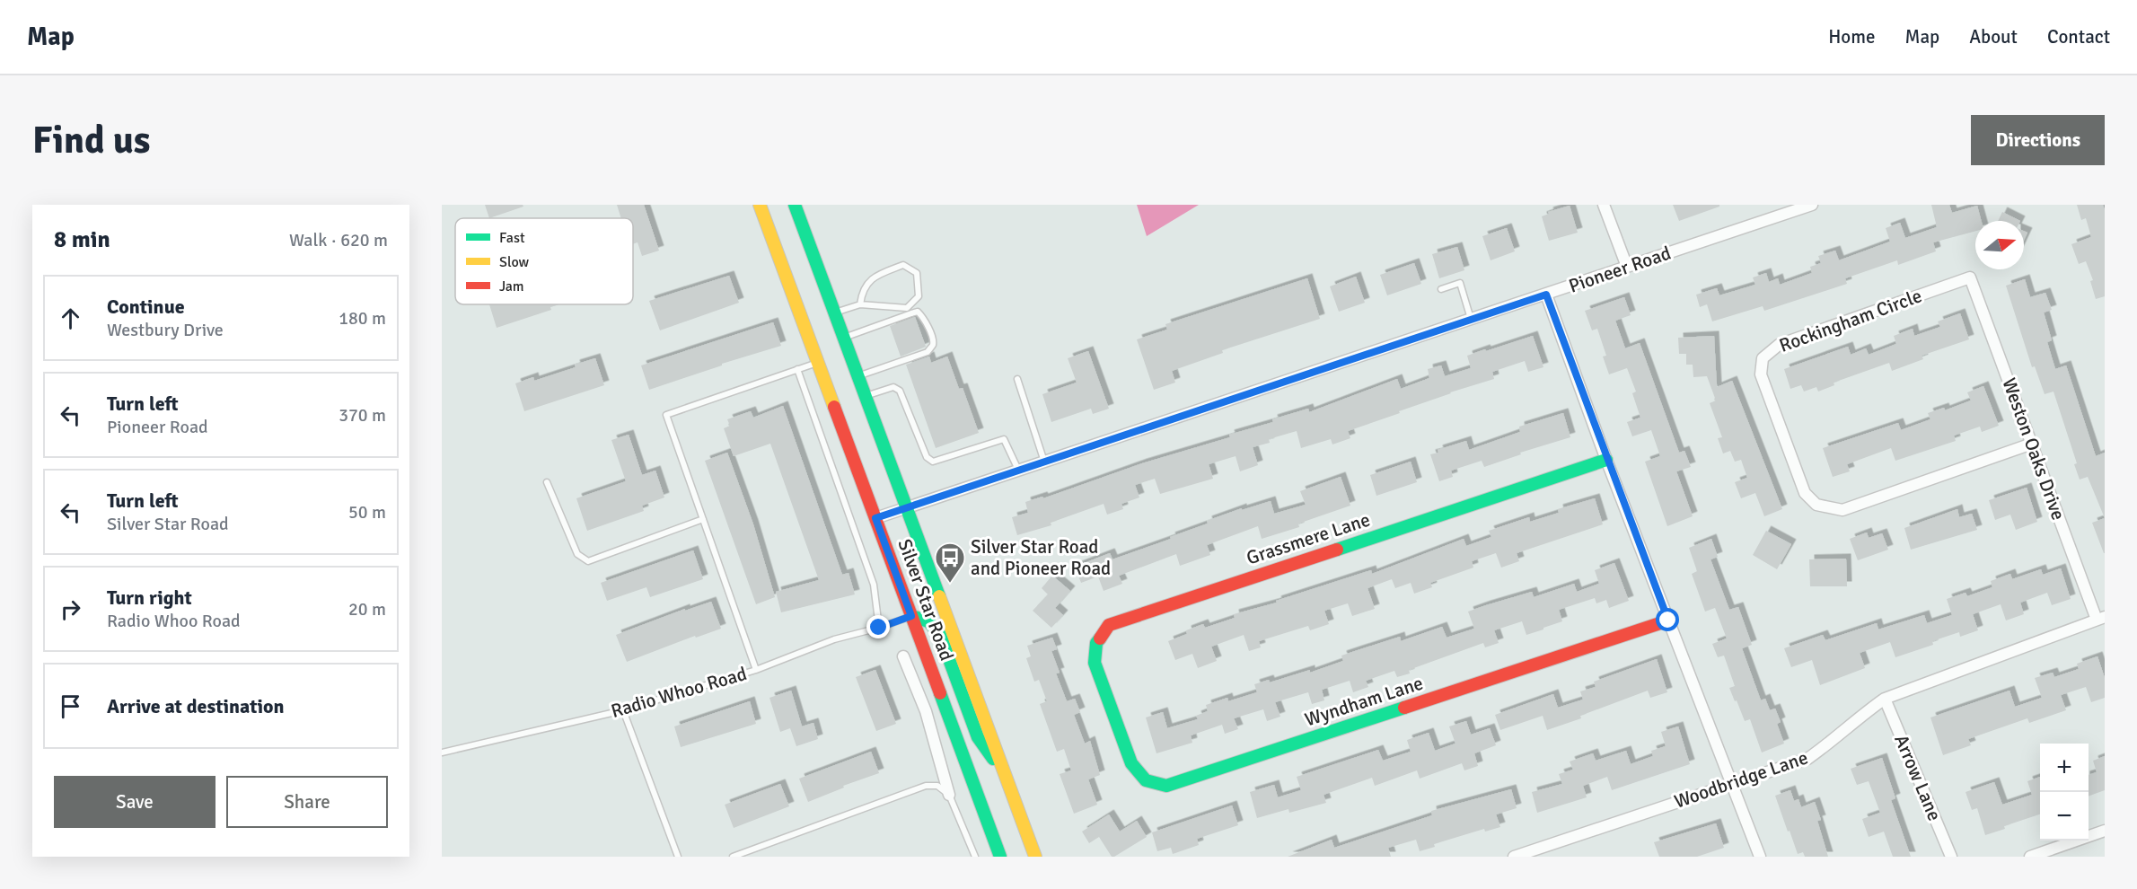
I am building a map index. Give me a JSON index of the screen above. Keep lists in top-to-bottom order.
{
  "streets": {
    "main road": ["Grassmere Lane", "Silver Star Road", "Wyndham Lane"],
    "street": [
      "Pioneer Road",
      "Rockingham Circle",
      "Weston Oaks Drive",
      "Arrow Lane",
      "Woodbridge Lane"
    ],
    "lane": ["Radio Whoo Road"]
  },
  "crossings": [
    ["Pioneer Road", "Silver Star Road"],
    ["Rockingham Circle", "Weston Oaks Drive"],
    ["Weston Oaks Drive", "Woodbridge Lane"],
    ["Grassmere Lane", "Wyndham Lane"],
    ["Silver Star Road", "Radio Whoo Road"],
    ["Arrow Lane", "Woodbridge Lane"]
  ],
  "places": {
    "bus stop": ["Silver Star Road and Pioneer Road"]
  },
  "legend": ["Fast", "Slow", "Jam"],
  "north": "right",
  "page": {
    "header": "Map",
    "nav": [
      "Home",
      "Map",
      "About",
      "Contact"
    ],
    "buttons": [
      "Directions",
      ["Save", "Share"]
    ],
    "title": "Find us",
    "heading": ["8 min", "Walk · 620 m"],
    "list": [
      ["Continue", "Westbury Drive", "180 m"],
      ["Turn left", "Pioneer Road", "370 m"],
      ["Turn left", "Silver Star Road", "50 m"],
      ["Turn right", "Radio Whoo Road", "20 m"],
      "Arrive at destination"
    ],
    "map_buttons": ["+", "−"]
  }
}
